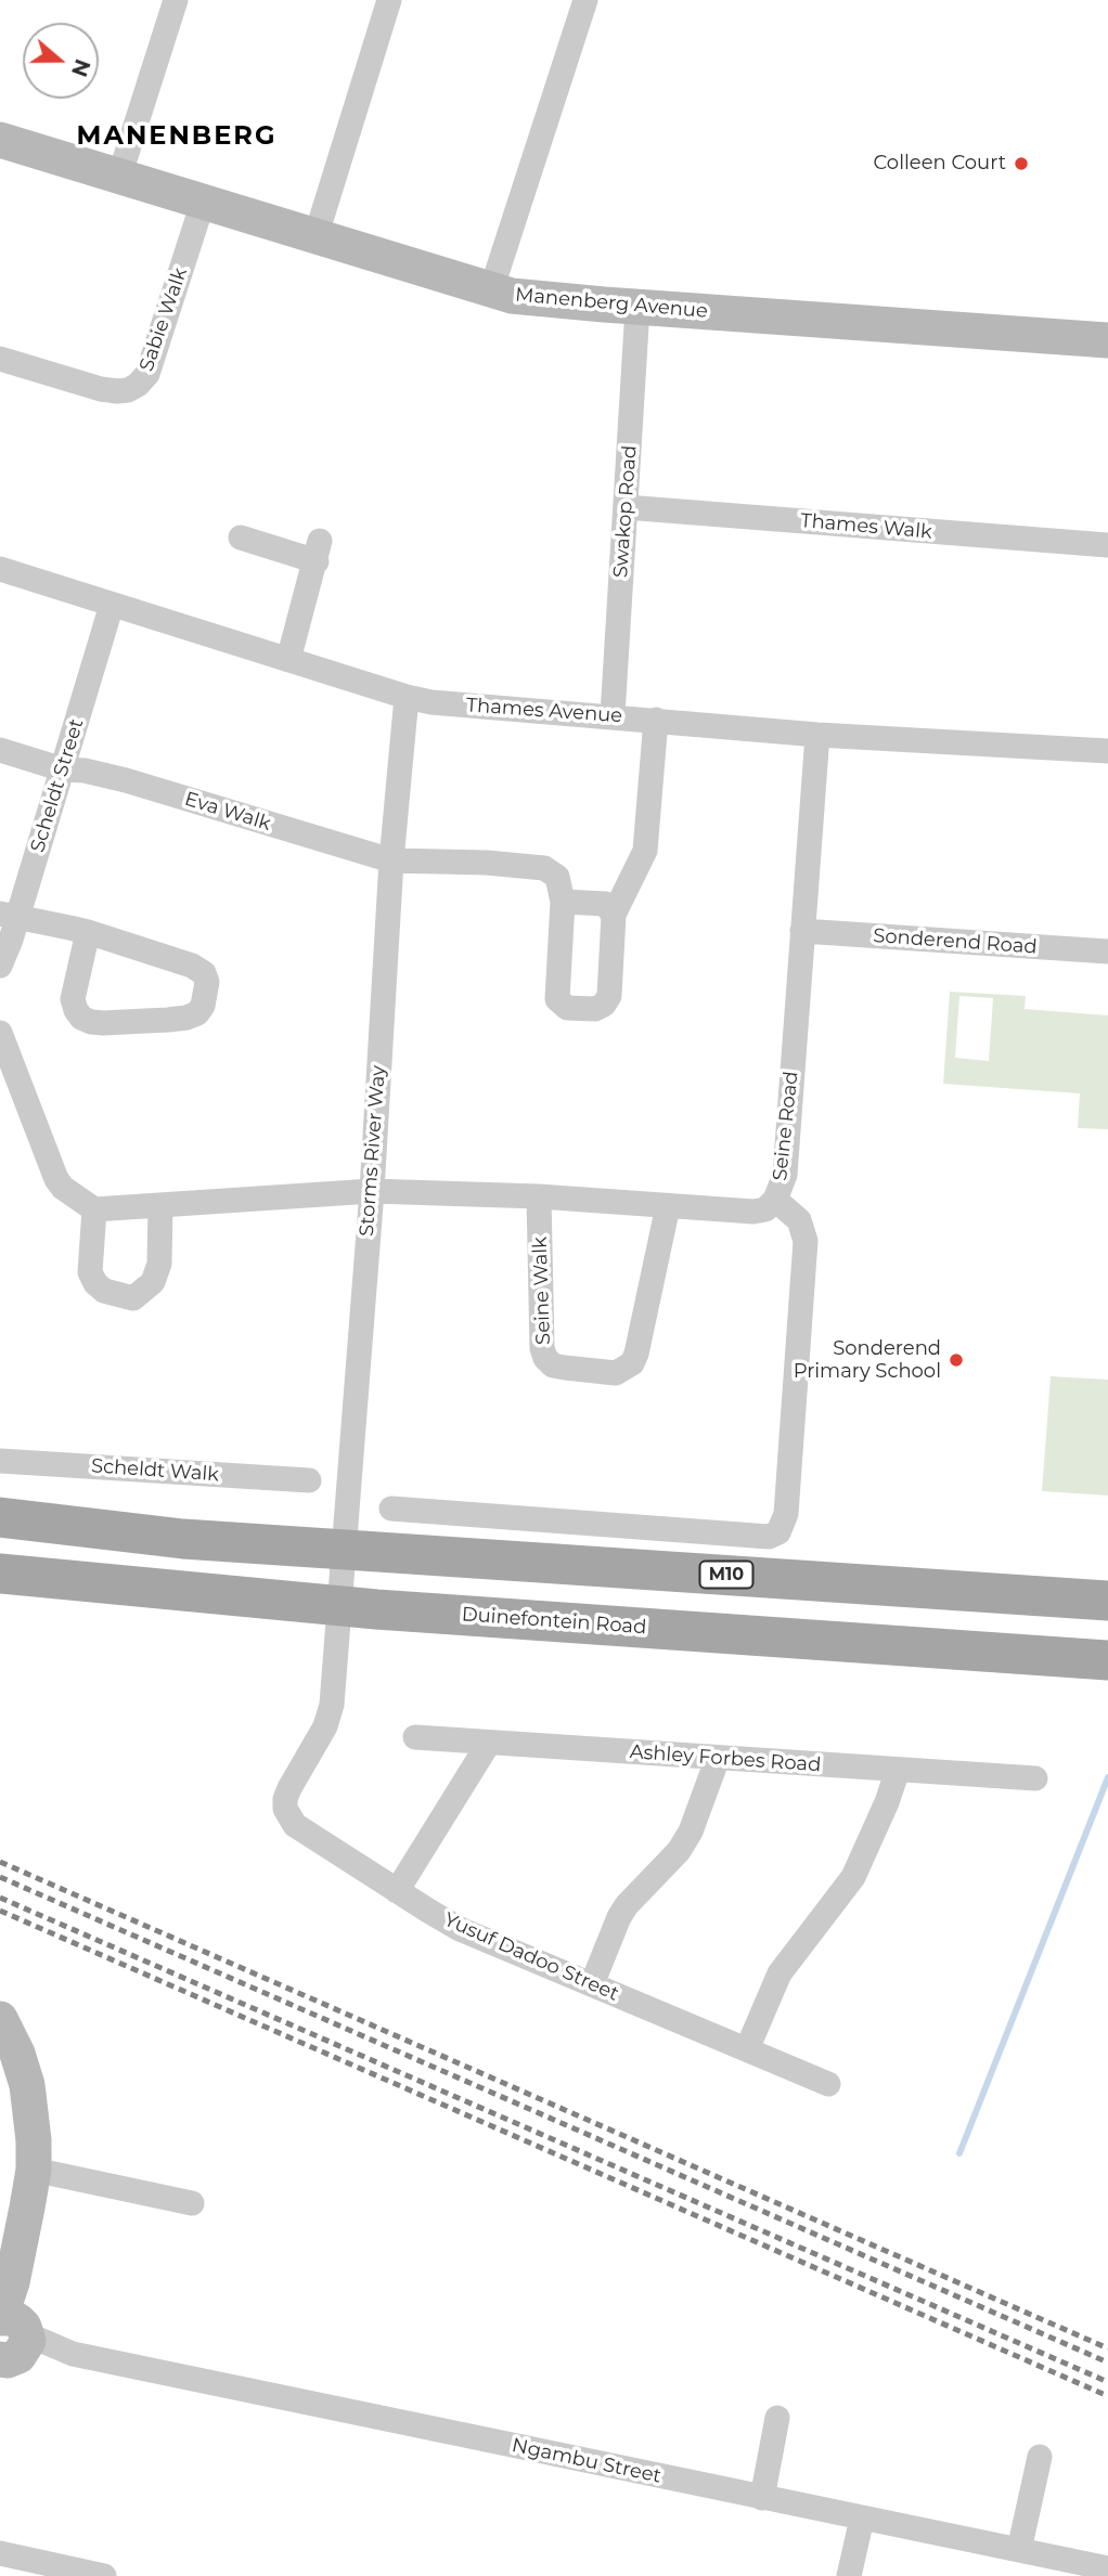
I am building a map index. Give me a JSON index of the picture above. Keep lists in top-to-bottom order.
{
  "streets": {
    "main road": ["M10", "Duinefontein Road"],
    "street": [
      "Manenberg Avenue",
      "Sabie Walk",
      "Swakop Road",
      "Thames Walk",
      "Thames Avenue",
      "Scheldt Street",
      "Eva Walk",
      "Sonderend Road",
      "Seine Road",
      "Storms River Way",
      "Seine Walk",
      "Scheldt Walk",
      "Ashley Forbes Road",
      "Yusuf Dadoo Street",
      "Ngambu Street"
    ]
  },
  "crossings": [
    ["Manenberg Avenue", "Sabie Walk"],
    ["Manenberg Avenue", "Swakop Road"],
    ["Swakop Road", "Thames Walk"],
    ["Swakop Road", "Thames Avenue"],
    ["Thames Avenue", "Scheldt Street"],
    ["Thames Avenue", "Seine Road"],
    ["Thames Avenue", "Storms River Way"],
    ["Scheldt Street", "Eva Walk"],
    ["Eva Walk", "Storms River Way"],
    ["Sonderend Road", "Seine Road"],
    ["Seine Road", "Storms River Way"],
    ["Seine Road", "Seine Walk"],
    ["Storms River Way", "M10"],
    ["Storms River Way", "Duinefontein Road"],
    ["Storms River Way", "Yusuf Dadoo Street"],
    ["Duinefontein Road", "Yusuf Dadoo Street"]
  ],
  "districts": ["MANENBERG"],
  "places": ["Colleen Court", "Sonderend Primary School"],
  "north": "right"
}
